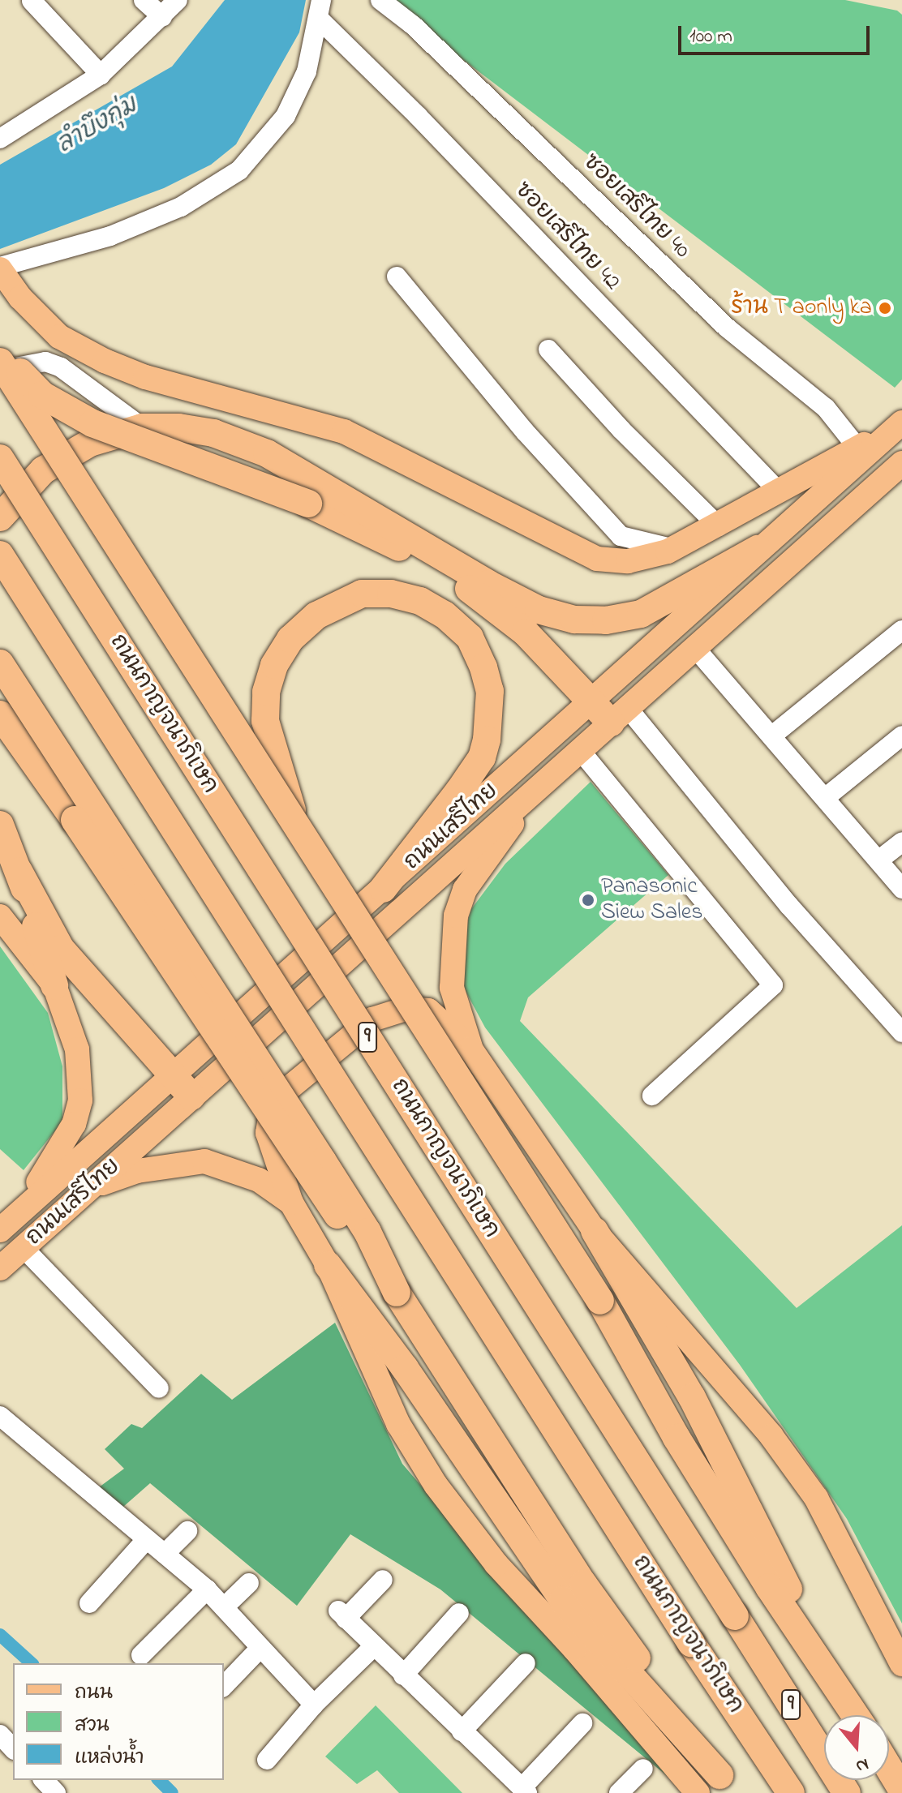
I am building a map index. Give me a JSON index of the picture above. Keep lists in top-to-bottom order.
{
  "streets": {
    "highway": ["ถนนกาญจนาภิเษก", "9"],
    "main road": ["ถนนเสรีไทย"],
    "street": ["ซอยเสรีไทย 40", "ซอยเสรีไทย 42"]
  },
  "water": ["ลำบึงกุ่ม"],
  "places": ["ร้าน T aonly ka", "Panasonic Siew Sales"],
  "legend": ["ถนน", "สวน", "แหล่งน้ำ"],
  "scale_bar": "100 m",
  "north": "bottom"
}
